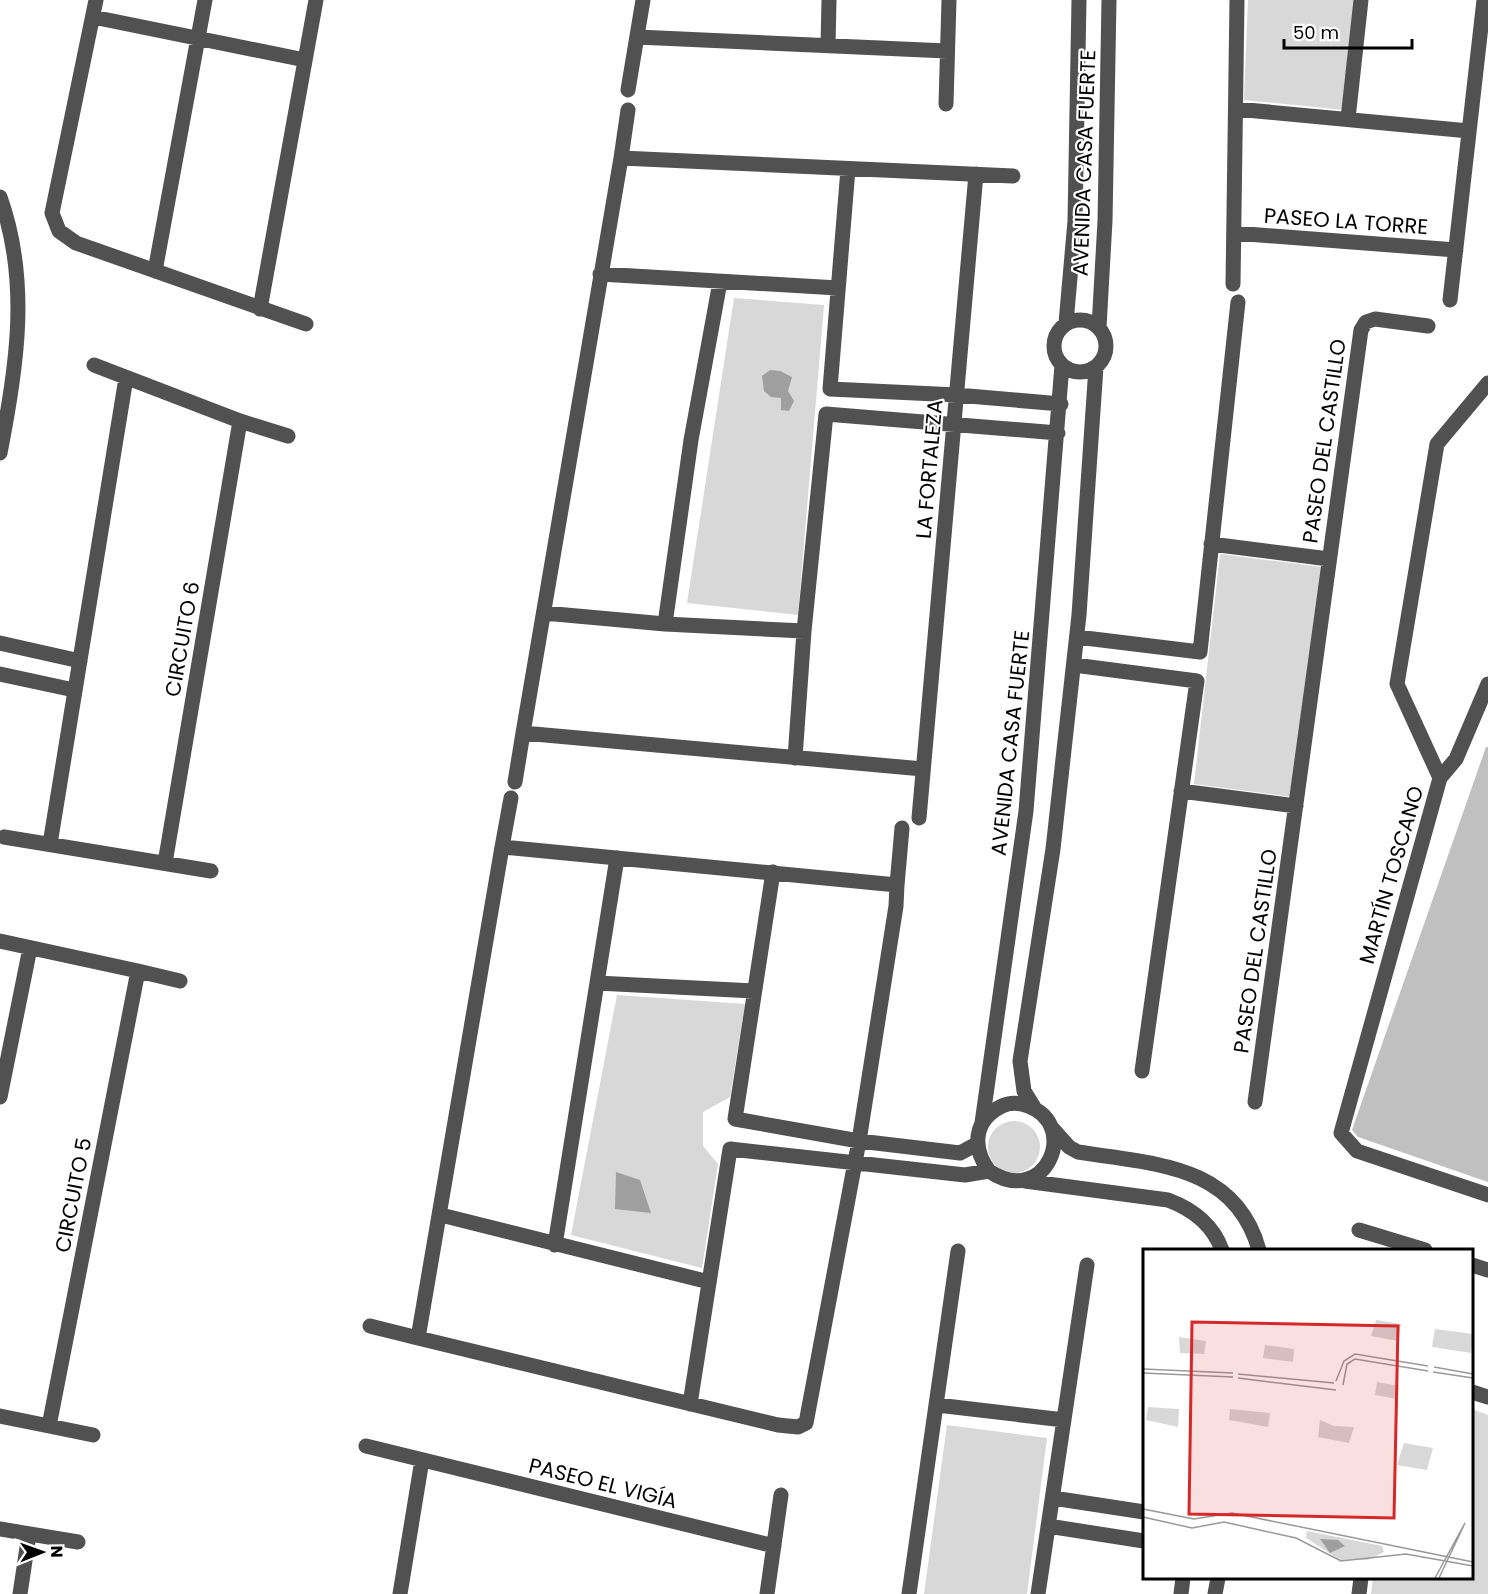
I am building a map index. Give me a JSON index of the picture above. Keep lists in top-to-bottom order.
{
  "streets": {
    "street": [
      "AVENIDA CASA FUERTE",
      "PASEO LA TORRE",
      "PASEO DEL CASTILLO",
      "LA FORTALEZA",
      "CIRCUITO 6",
      "MARTÍN TOSCANO",
      "CIRCUITO 5",
      "PASEO EL VIGÍA"
    ]
  },
  "scale_bar": "50 m",
  "north": "right"
}
